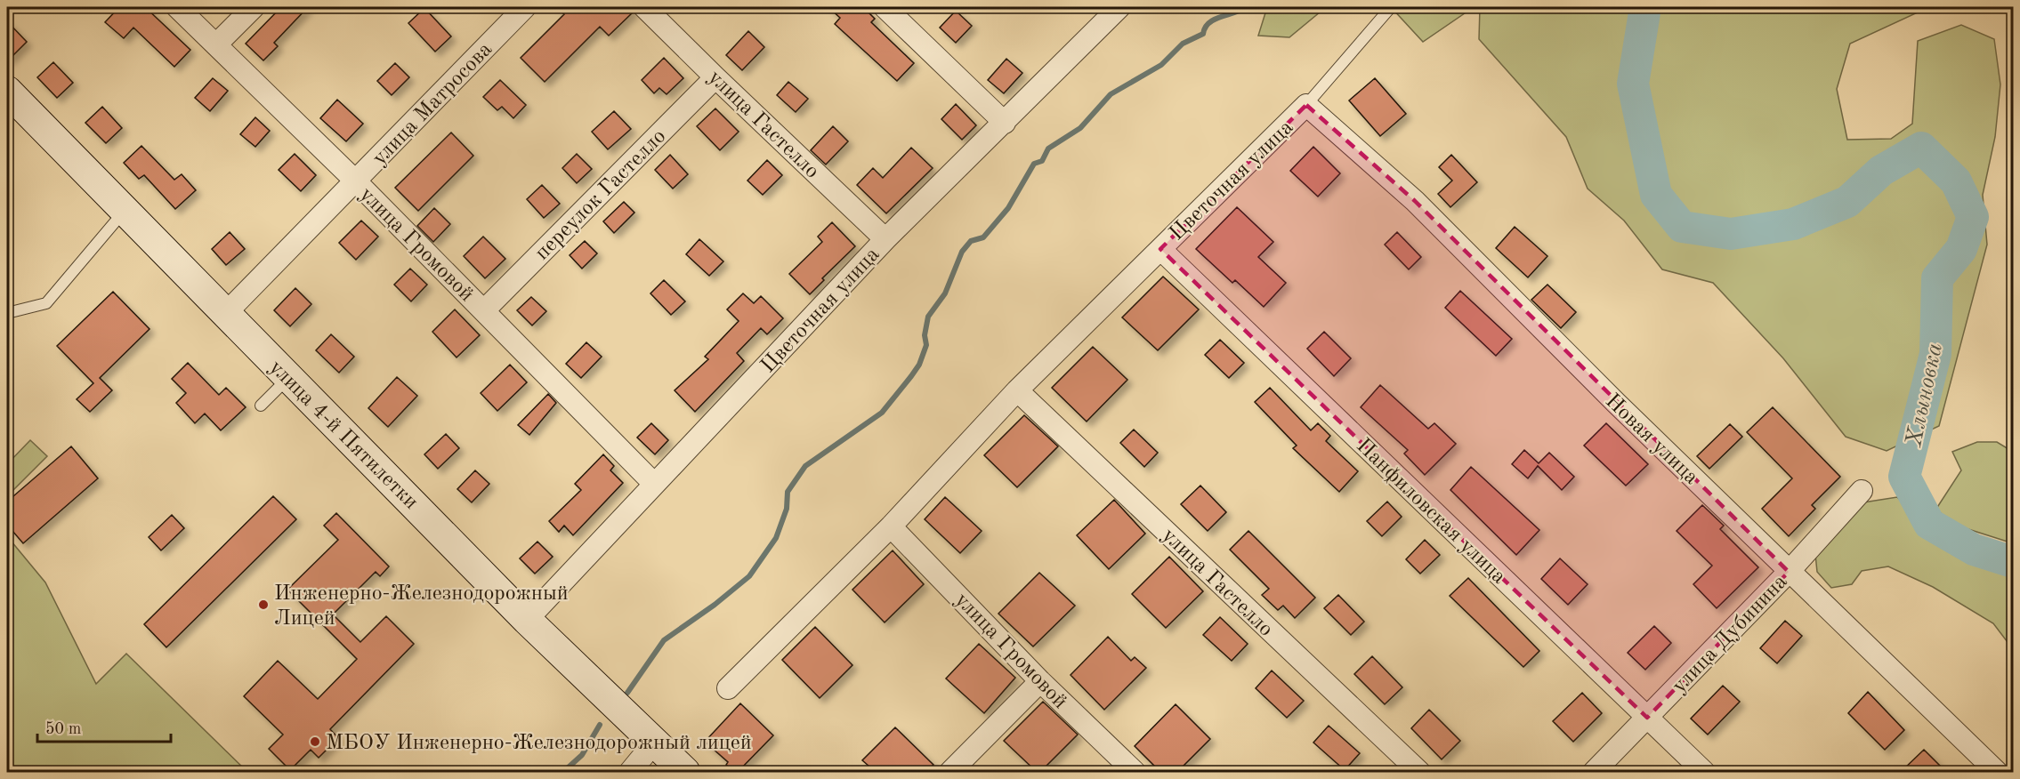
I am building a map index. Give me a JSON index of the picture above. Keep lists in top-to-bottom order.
{
  "streets": {
    "street": [
      "улица Матросова",
      "улица Гастелло",
      "Цветочная улица",
      "переулок Гастелло",
      "улица Громовой",
      "улица 4-й Пятилетки",
      "Новая улица",
      "Панфиловская улица",
      "улица Дубинина"
    ]
  },
  "crossings": [
    ["улица Матросова", "улица Громовой"],
    ["улица Матросова", "улица 4-й Пятилетки"],
    ["улица Гастелло", "Цветочная улица"],
    ["улица Гастелло", "переулок Гастелло"],
    ["Цветочная улица", "улица Громовой"],
    ["Цветочная улица", "улица 4-й Пятилетки"],
    ["Цветочная улица", "Новая улица"],
    ["Цветочная улица", "Панфиловская улица"],
    ["переулок Гастелло", "улица Громовой"],
    ["Новая улица", "улица Дубинина"],
    ["Панфиловская улица", "улица Дубинина"]
  ],
  "water": ["Хлыновка"],
  "places": ["Инженерно-Железнодорожный Лицей", "МБОУ Инженерно-Железнодорожный лицей"],
  "scale_bar": "50 m"
}
